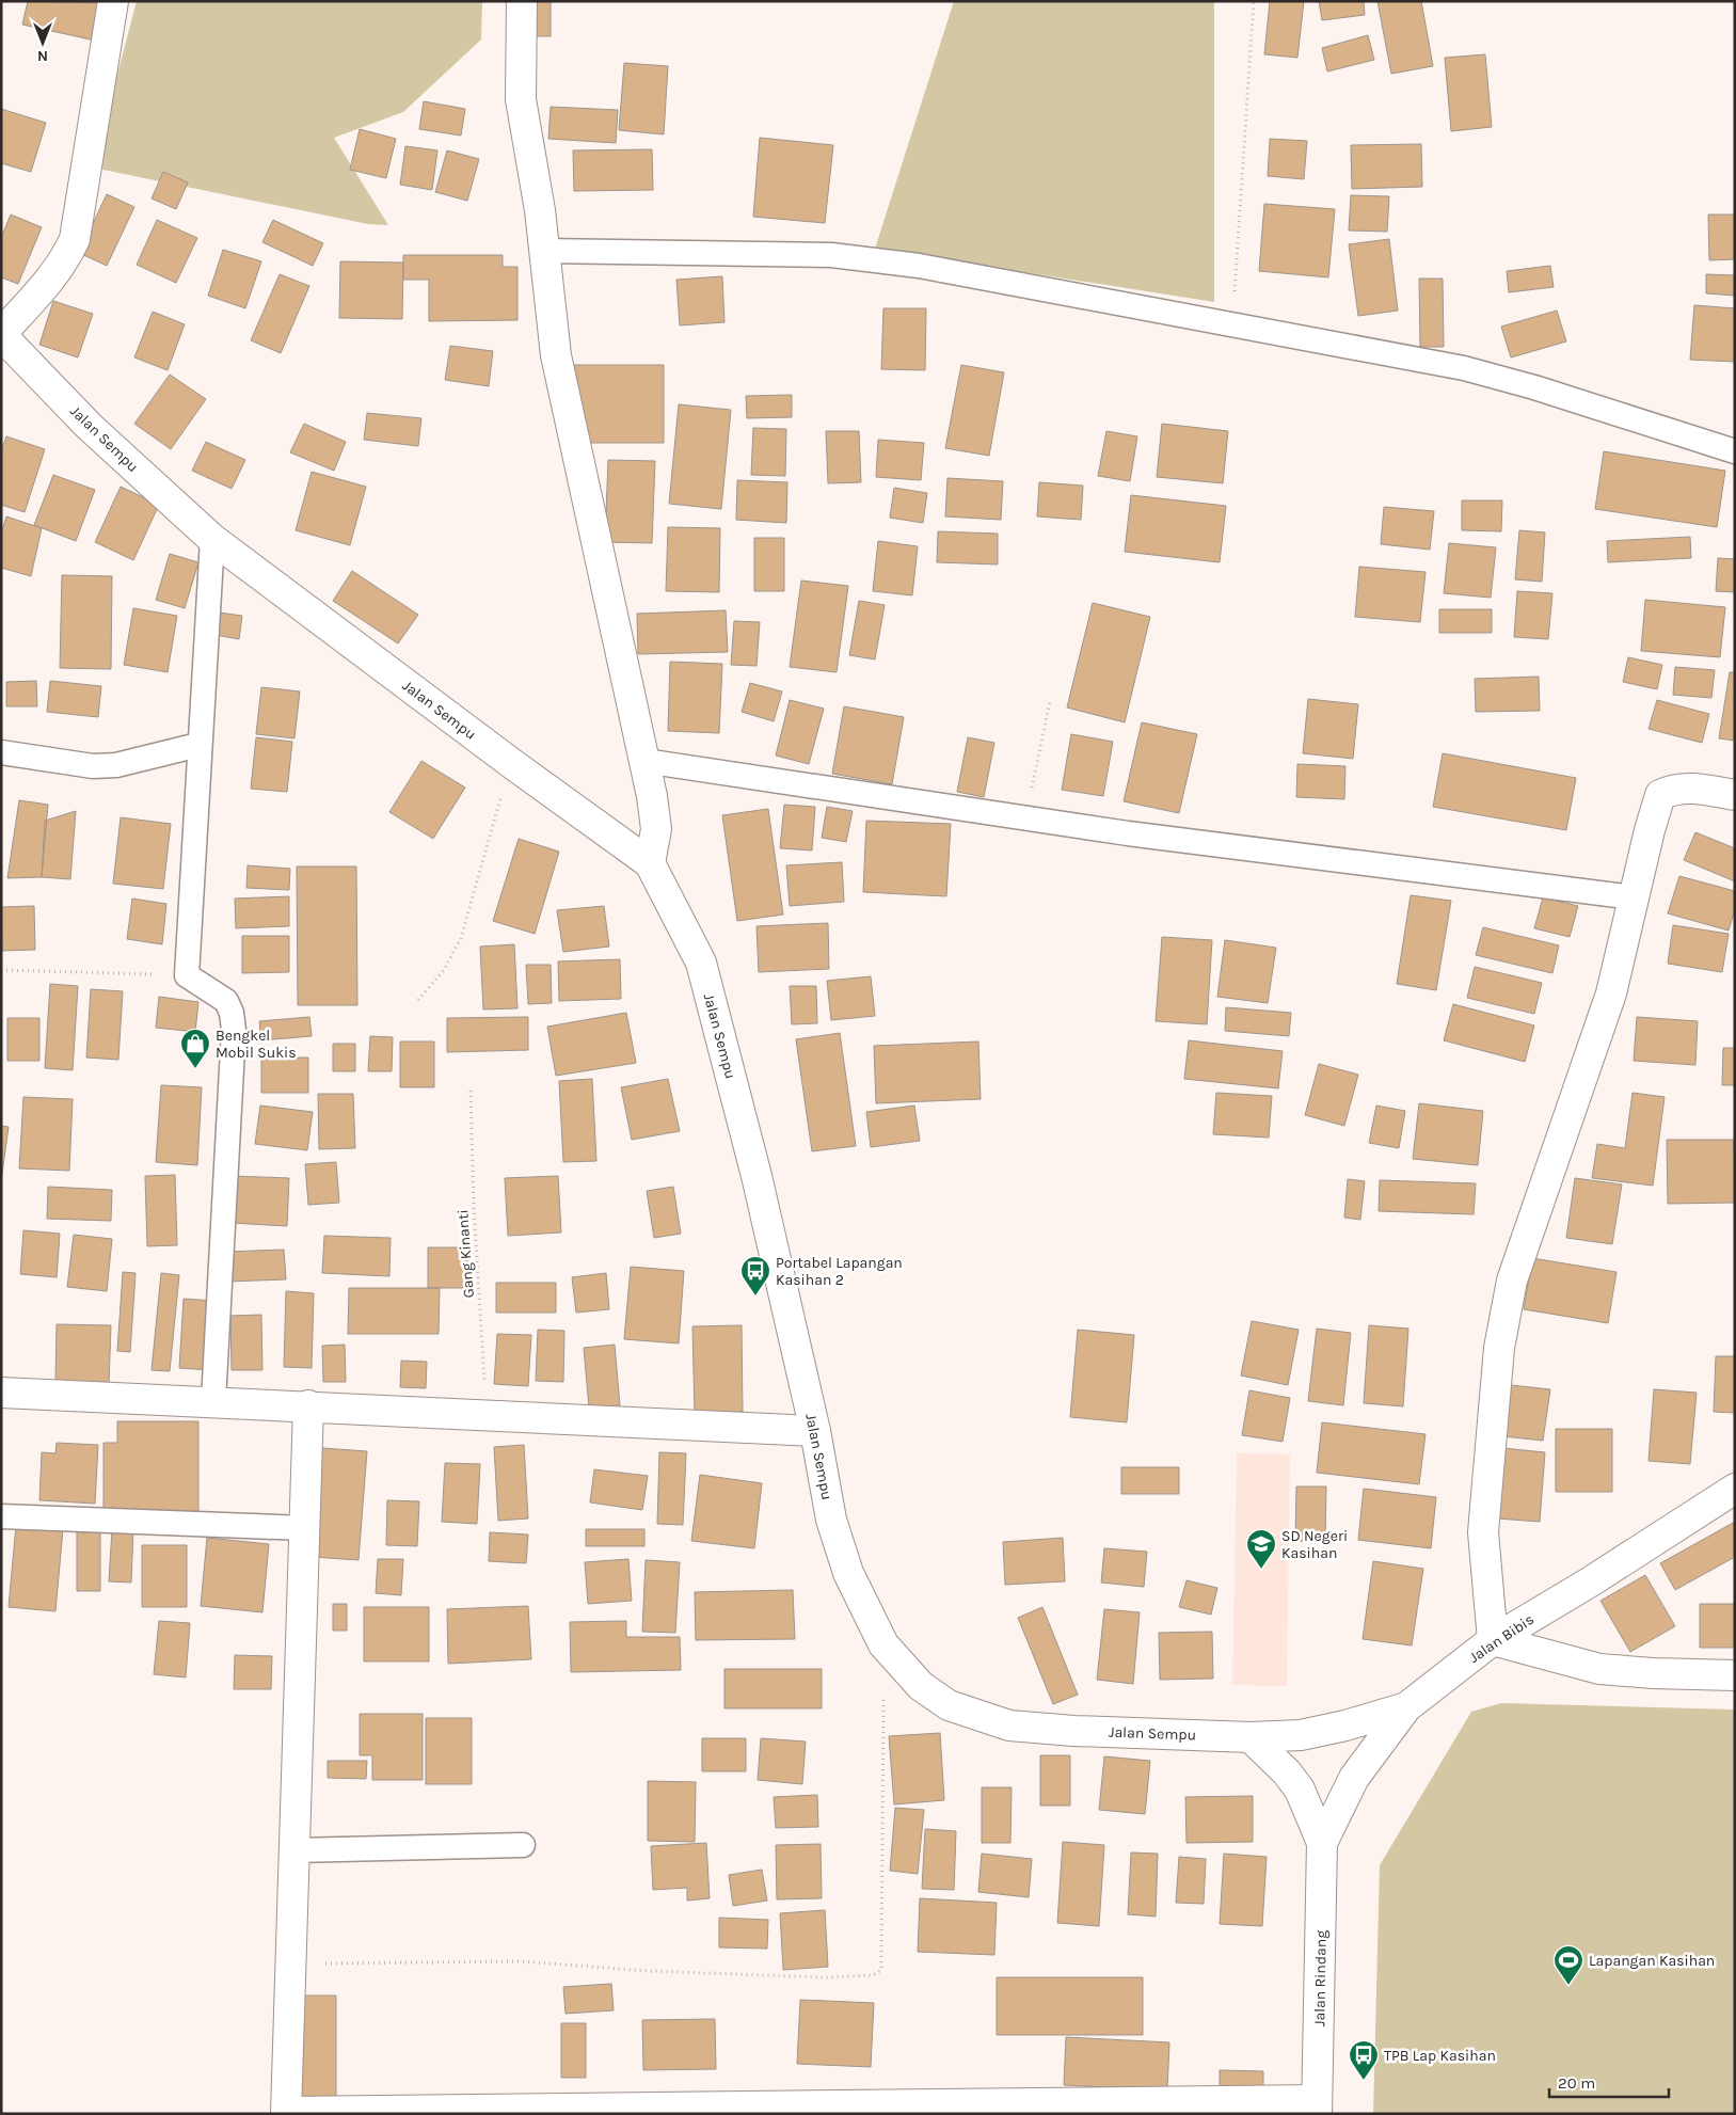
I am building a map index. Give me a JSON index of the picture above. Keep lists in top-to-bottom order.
{
  "streets": {
    "street": ["Jalan Sempu", "Jalan Bibis", "Jalan Rindang"],
    "path": ["Gang Kinanti"]
  },
  "crossings": [
    ["Jalan Sempu", "Jalan Bibis"],
    ["Jalan Sempu", "Jalan Rindang"],
    ["Jalan Bibis", "Jalan Rindang"]
  ],
  "places": {
    "shop": ["Bengkel Mobil Sukis"],
    "bus stop": ["Portabel Lapangan Kasihan 2", "TPB Lap Kasihan"],
    "school or university": ["SD Negeri Kasihan"],
    "sports": ["Lapangan Kasihan"]
  },
  "scale_bar": "20 m",
  "north": "bottom"
}
